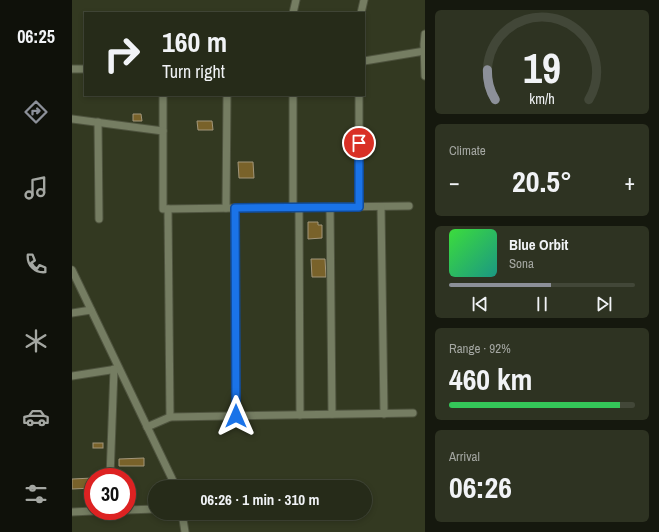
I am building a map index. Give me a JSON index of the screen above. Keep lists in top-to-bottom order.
{
  "page": {
    "tabs": "06:25",
    "turn": ["160 m", "Turn right"],
    "tile": [
      "Climate",
      ["Range · 92%", "460 km"],
      ["Arrival", "06:26"]
    ],
    "heat": ["−", "20.5°", "+"],
    "song": ["Blue Orbit", "Sona"],
    "limit": "30",
    "trip": "06:26 · 1 min · 310 m",
    "gauge": ["19", "km/h"]
  }
}
